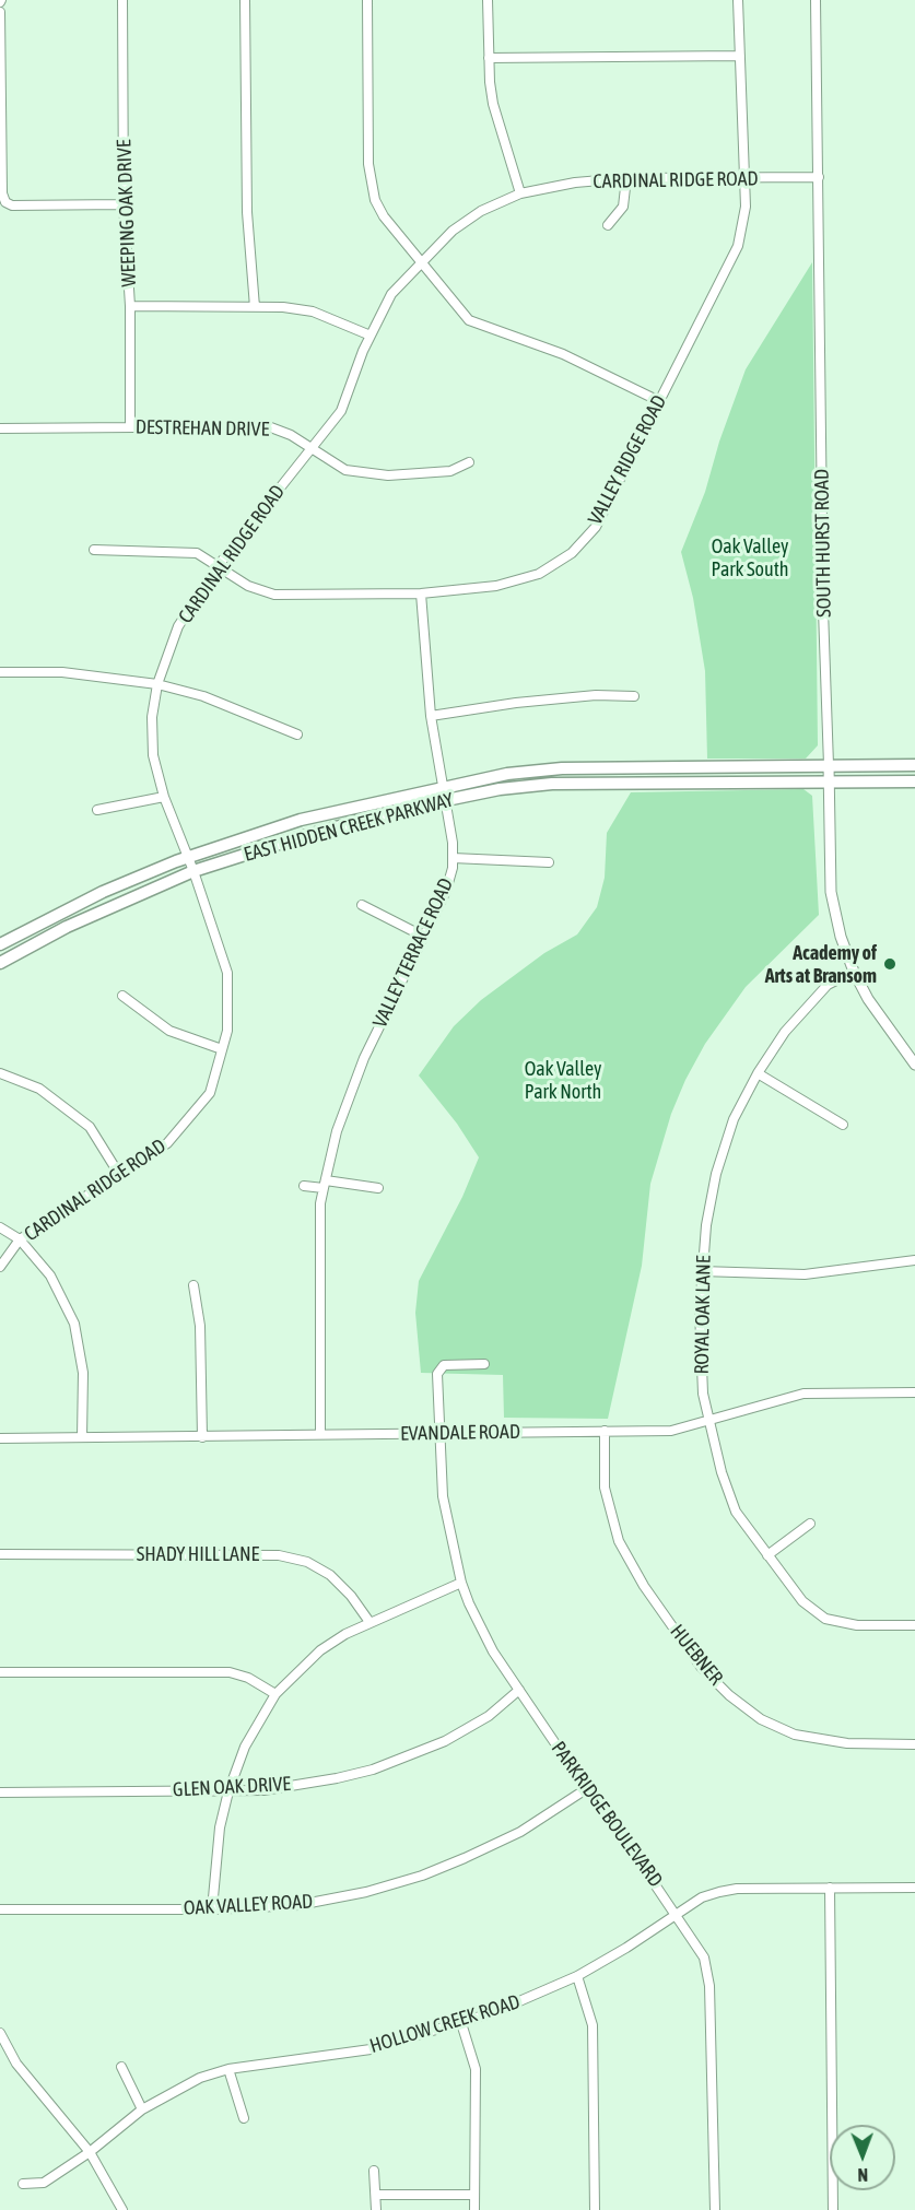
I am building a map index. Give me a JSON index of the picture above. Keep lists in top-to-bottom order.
{
  "streets": {
    "main road": ["EAST HIDDEN CREEK PARKWAY"],
    "street": [
      "CARDINAL RIDGE ROAD",
      "WEEPING OAK DRIVE",
      "DESTREHAN DRIVE",
      "VALLEY RIDGE ROAD",
      "SOUTH HURST ROAD",
      "VALLEY TERRACE ROAD",
      "ROYAL OAK LANE",
      "EVANDALE ROAD",
      "SHADY HILL LANE",
      "HUEBNER",
      "GLEN OAK DRIVE",
      "PARKRIDGE BOULEVARD",
      "OAK VALLEY ROAD",
      "HOLLOW CREEK ROAD"
    ]
  },
  "crossings": [
    ["CARDINAL RIDGE ROAD", "DESTREHAN DRIVE"],
    ["CARDINAL RIDGE ROAD", "VALLEY RIDGE ROAD"],
    ["CARDINAL RIDGE ROAD", "SOUTH HURST ROAD"],
    ["CARDINAL RIDGE ROAD", "EAST HIDDEN CREEK PARKWAY"],
    ["WEEPING OAK DRIVE", "DESTREHAN DRIVE"],
    ["VALLEY RIDGE ROAD", "VALLEY TERRACE ROAD"],
    ["SOUTH HURST ROAD", "EAST HIDDEN CREEK PARKWAY"],
    ["SOUTH HURST ROAD", "ROYAL OAK LANE"],
    ["EAST HIDDEN CREEK PARKWAY", "VALLEY TERRACE ROAD"],
    ["VALLEY TERRACE ROAD", "EVANDALE ROAD"],
    ["ROYAL OAK LANE", "EVANDALE ROAD"],
    ["EVANDALE ROAD", "HUEBNER"],
    ["EVANDALE ROAD", "PARKRIDGE BOULEVARD"],
    ["GLEN OAK DRIVE", "PARKRIDGE BOULEVARD"],
    ["PARKRIDGE BOULEVARD", "OAK VALLEY ROAD"],
    ["PARKRIDGE BOULEVARD", "HOLLOW CREEK ROAD"]
  ],
  "parks": ["Oak Valley Park South", "Oak Valley Park North"],
  "places": ["Academy of Arts at Bransom"],
  "north": "bottom"
}
